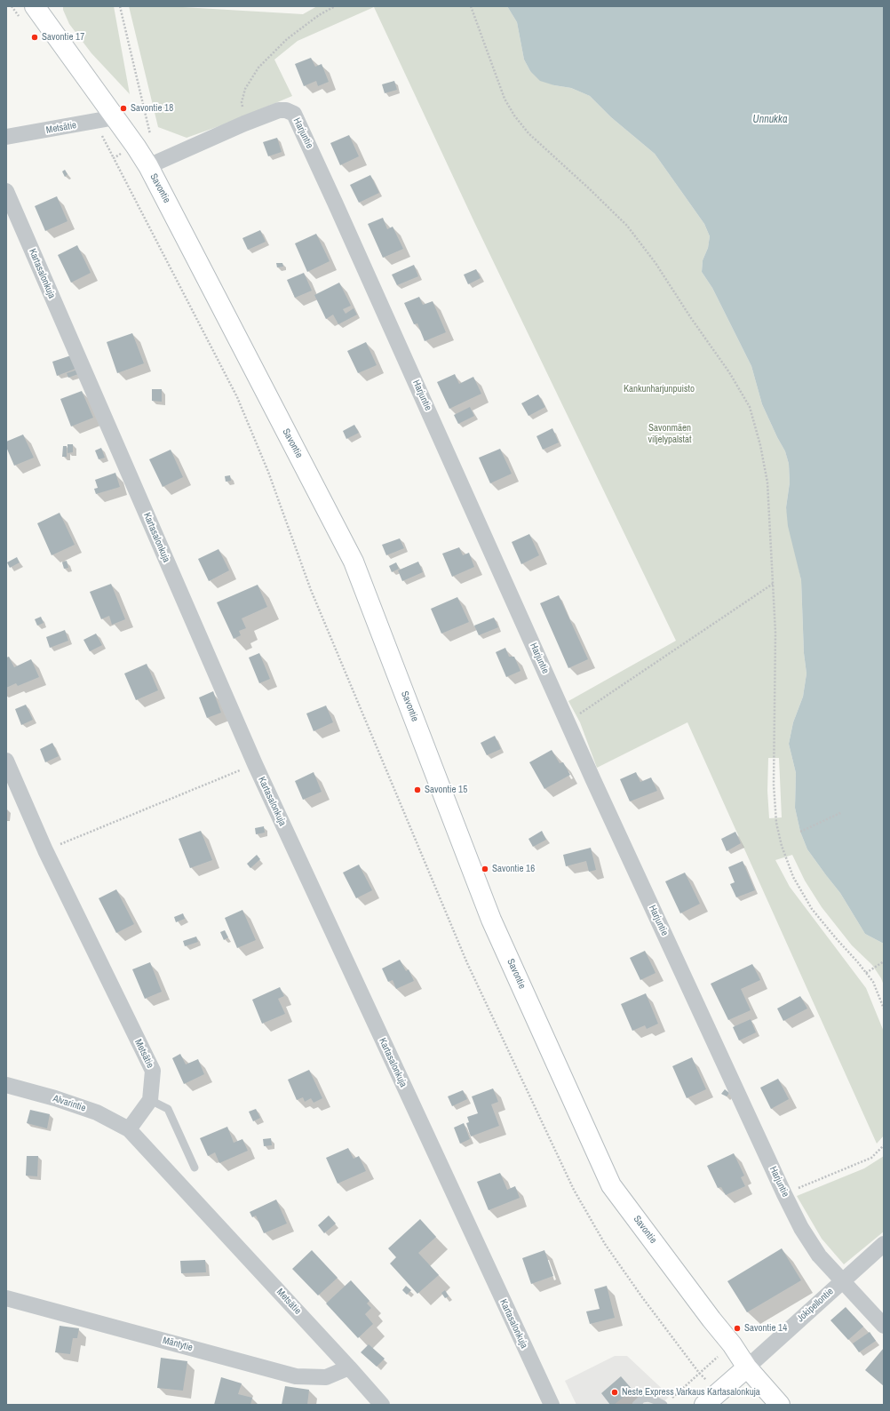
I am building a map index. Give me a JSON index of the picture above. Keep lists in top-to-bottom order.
{
  "streets": {
    "street": [
      "Metsätie",
      "Harjuntie",
      "Savontie",
      "Kartasalonkuja",
      "Alvarintie",
      "Jokipellontie",
      "Mäntytie"
    ]
  },
  "crossings": [
    ["Metsätie", "Savontie"],
    ["Metsätie", "Alvarintie"],
    ["Metsätie", "Mäntytie"],
    ["Harjuntie", "Savontie"],
    ["Harjuntie", "Jokipellontie"],
    ["Savontie", "Jokipellontie"]
  ],
  "water": ["Unnukka"],
  "parks": ["Kankunharjunpuisto", "Savonmäen viljelypalstat"],
  "places": [
    "Savontie 17",
    "Savontie 18",
    "Savontie 15",
    "Savontie 16",
    "Savontie 14",
    "Neste Express Varkaus Kartasalonkuja"
  ]
}
